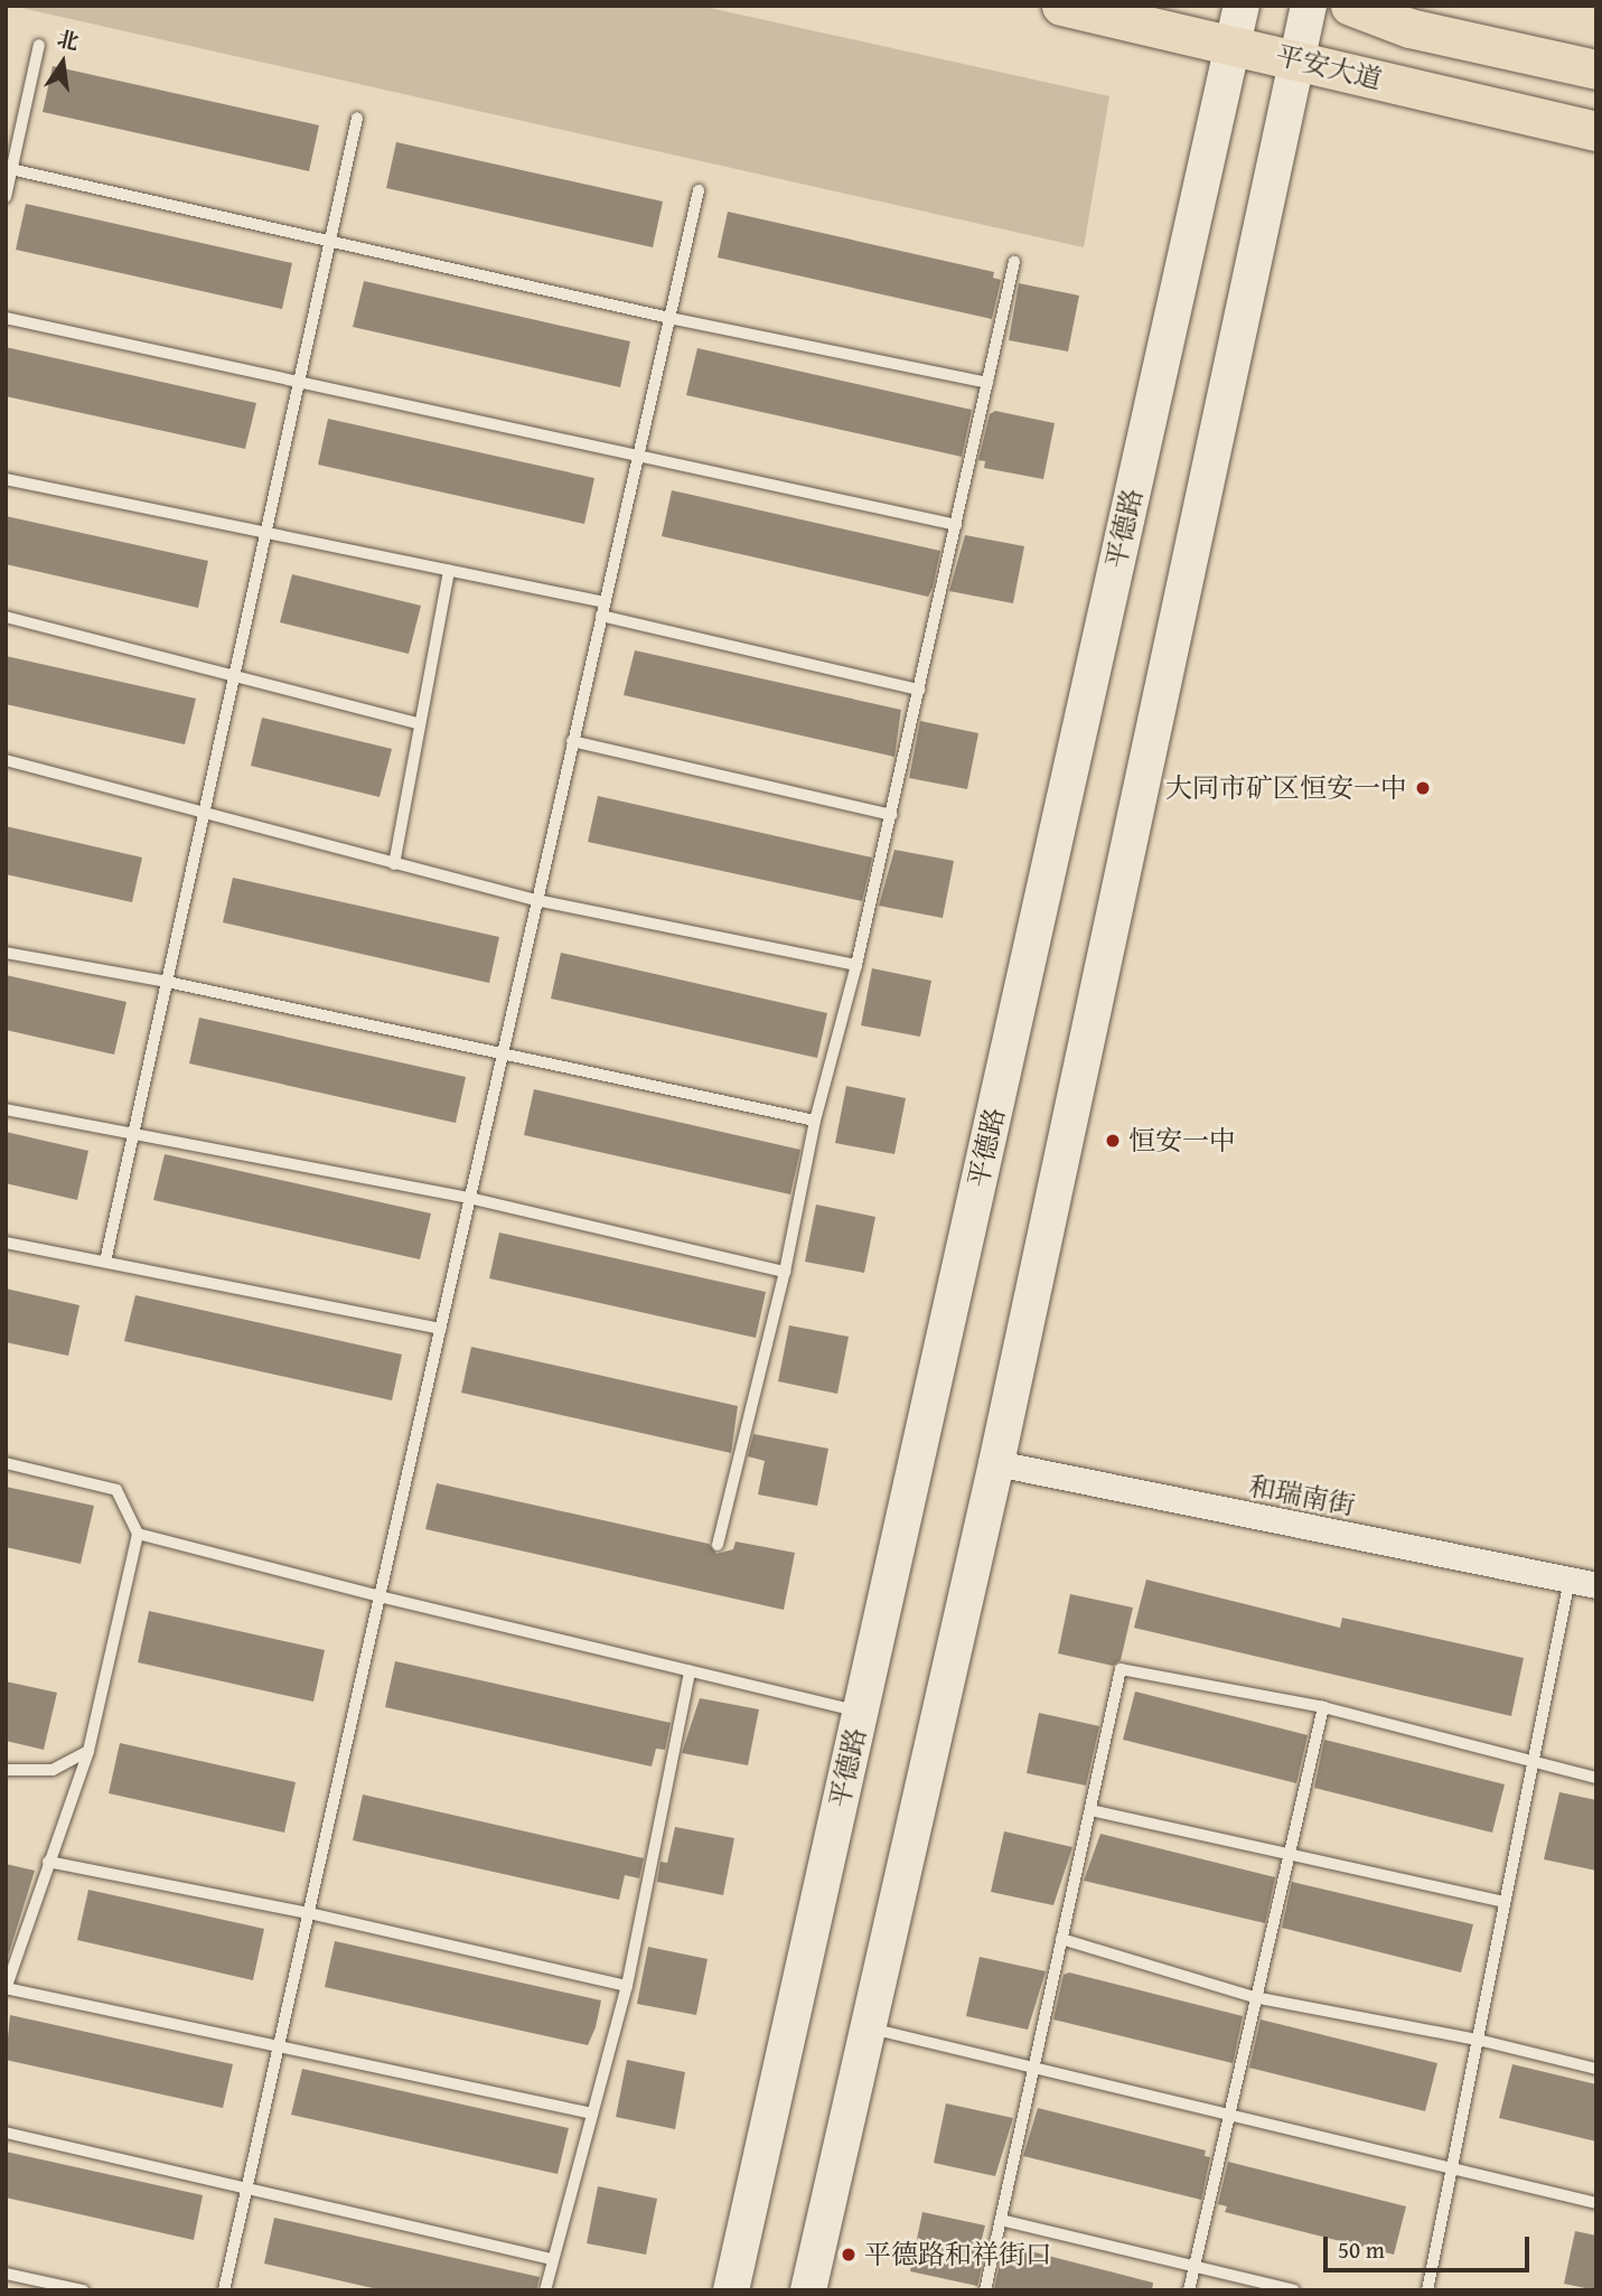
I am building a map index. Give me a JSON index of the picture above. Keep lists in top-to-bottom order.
{
  "streets": {
    "main road": ["平安大道", "平德路"],
    "street": ["和瑞南街"]
  },
  "crossings": [
    ["平安大道", "平德路"]
  ],
  "places": ["大同市矿区恒安一中", "恒安一中", "平德路和祥街口"],
  "scale_bar": "50 m",
  "north": "top"
}
